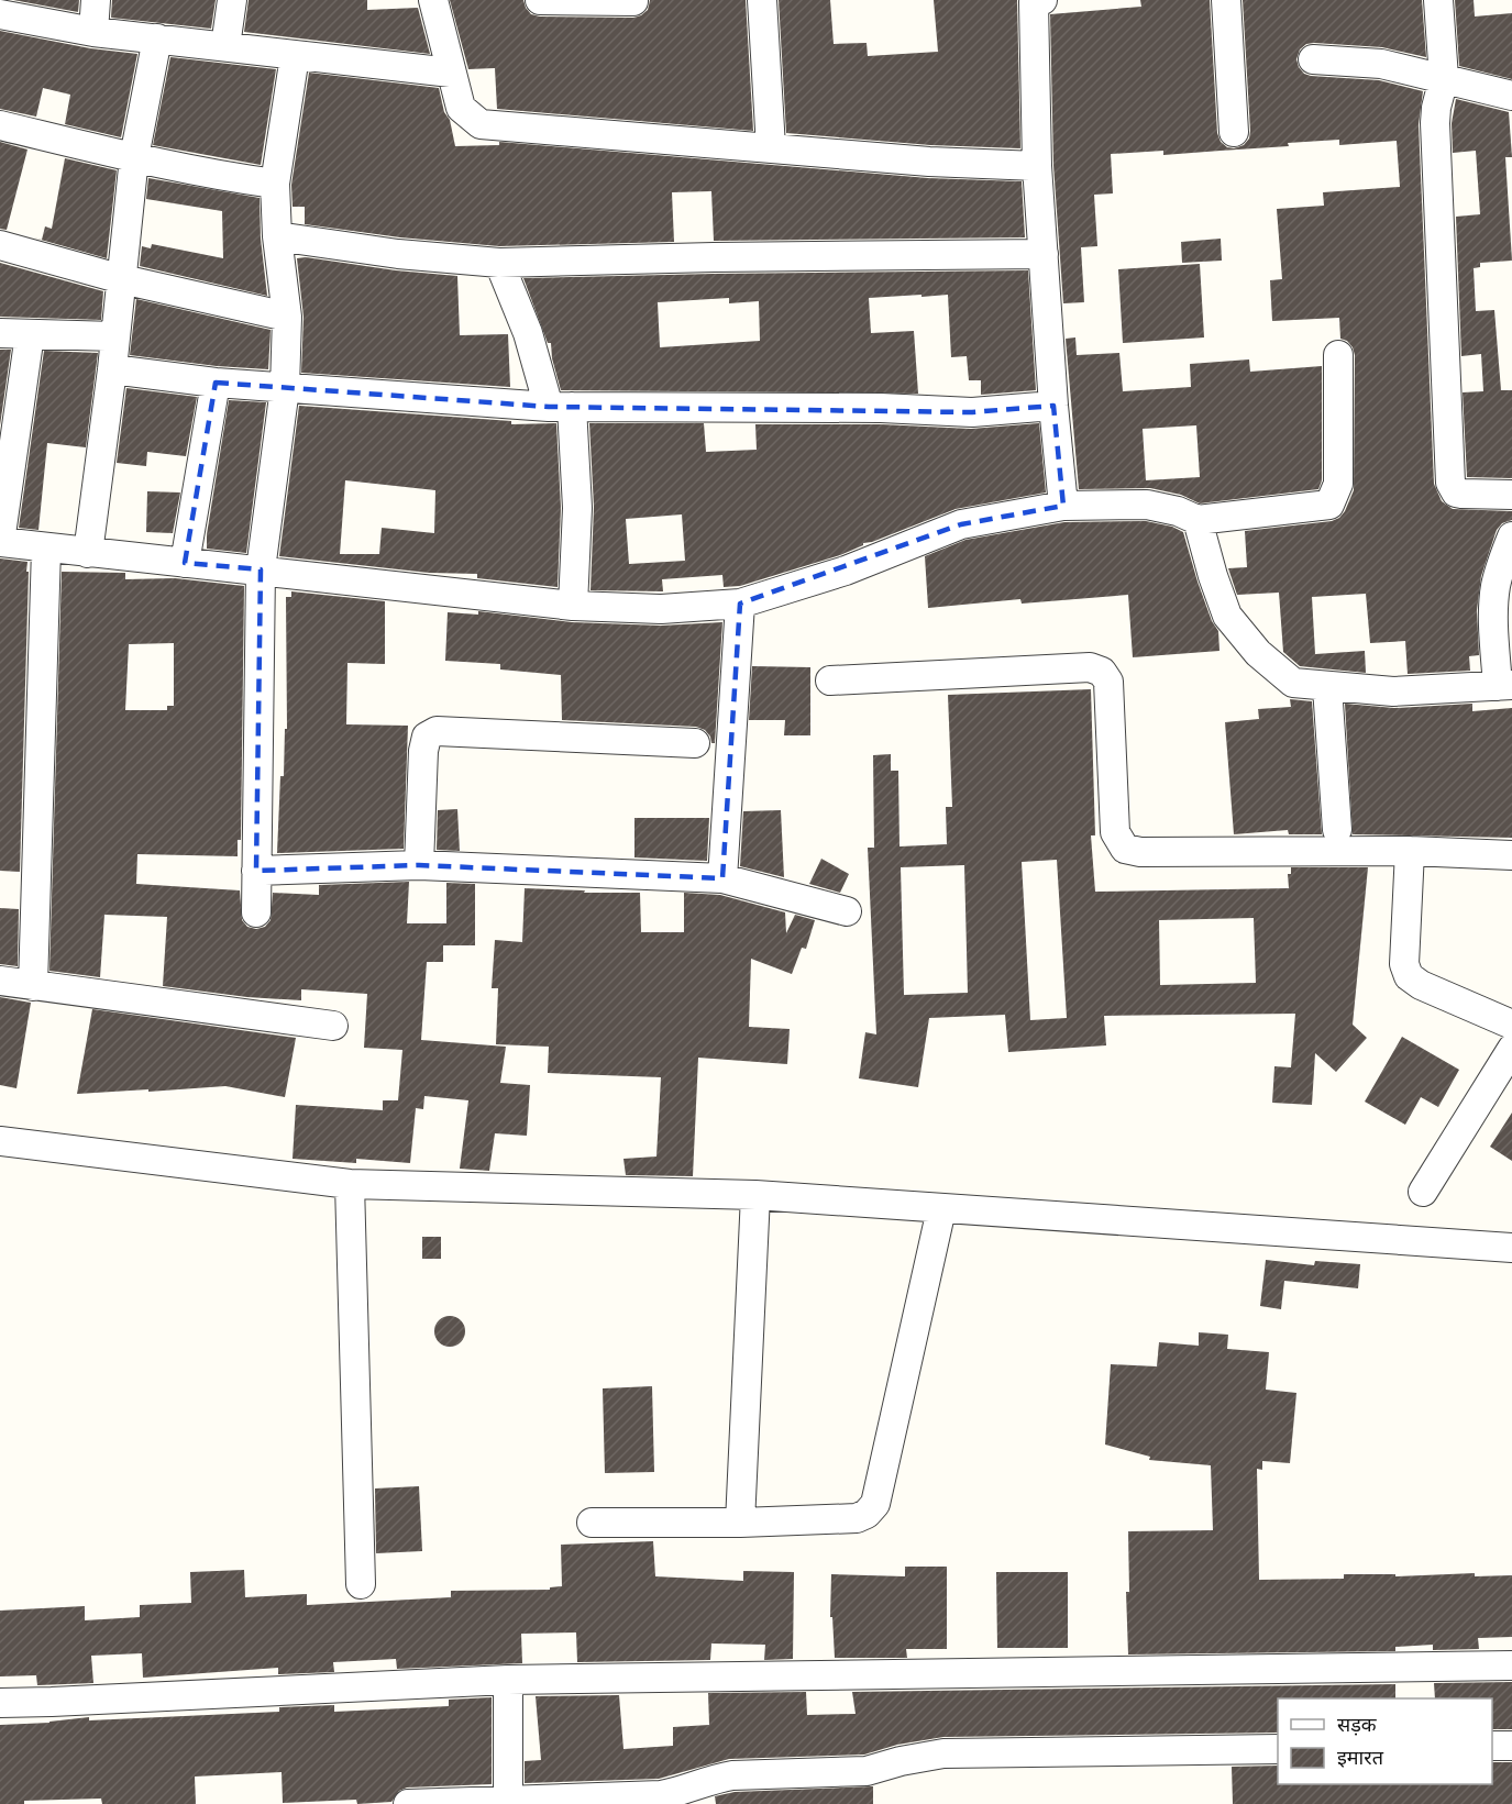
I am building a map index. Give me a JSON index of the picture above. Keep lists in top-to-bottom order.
{
  "legend": ["सड़क", "इमारत"]
}
